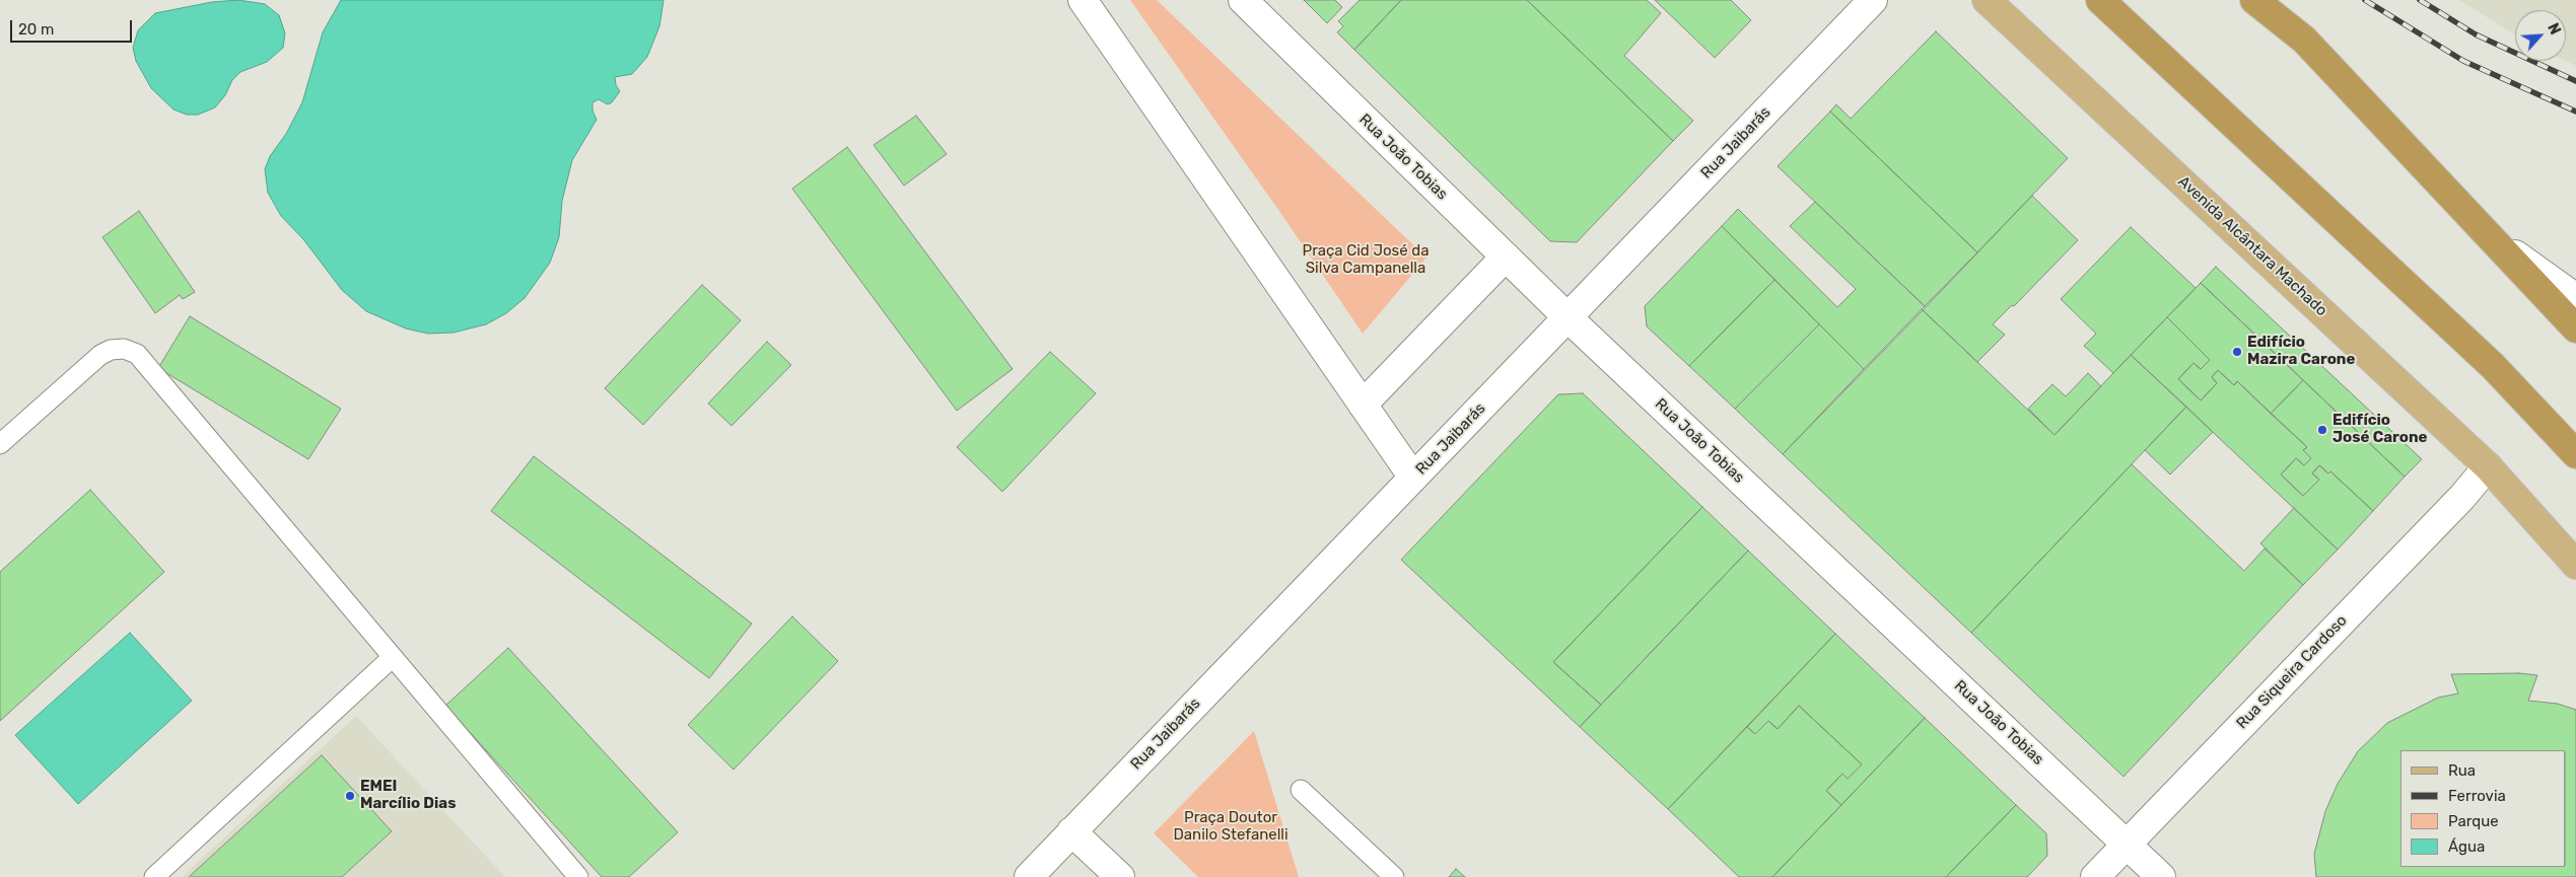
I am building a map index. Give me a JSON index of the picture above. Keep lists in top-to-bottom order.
{
  "streets": {
    "main road": ["Avenida Alcântara Machado"],
    "street": ["Rua Jaibarás", "Rua João Tobias", "Rua Siqueira Cardoso"]
  },
  "crossings": [
    ["Rua Jaibarás", "Rua João Tobias"],
    ["Rua João Tobias", "Rua Siqueira Cardoso"],
    ["Avenida Alcântara Machado", "Rua Siqueira Cardoso"]
  ],
  "parks": ["Praça Cid José da Silva Campanella", "Praça Doutor Danilo Stefanelli"],
  "places": ["Edifício Mazira Carone", "Edifício José Carone", "EMEI Marcílio Dias"],
  "legend": [
    "Rua",
    "Ferrovia",
    "Parque",
    "Água"
  ],
  "scale_bar": "20 m",
  "north": "top right"
}
